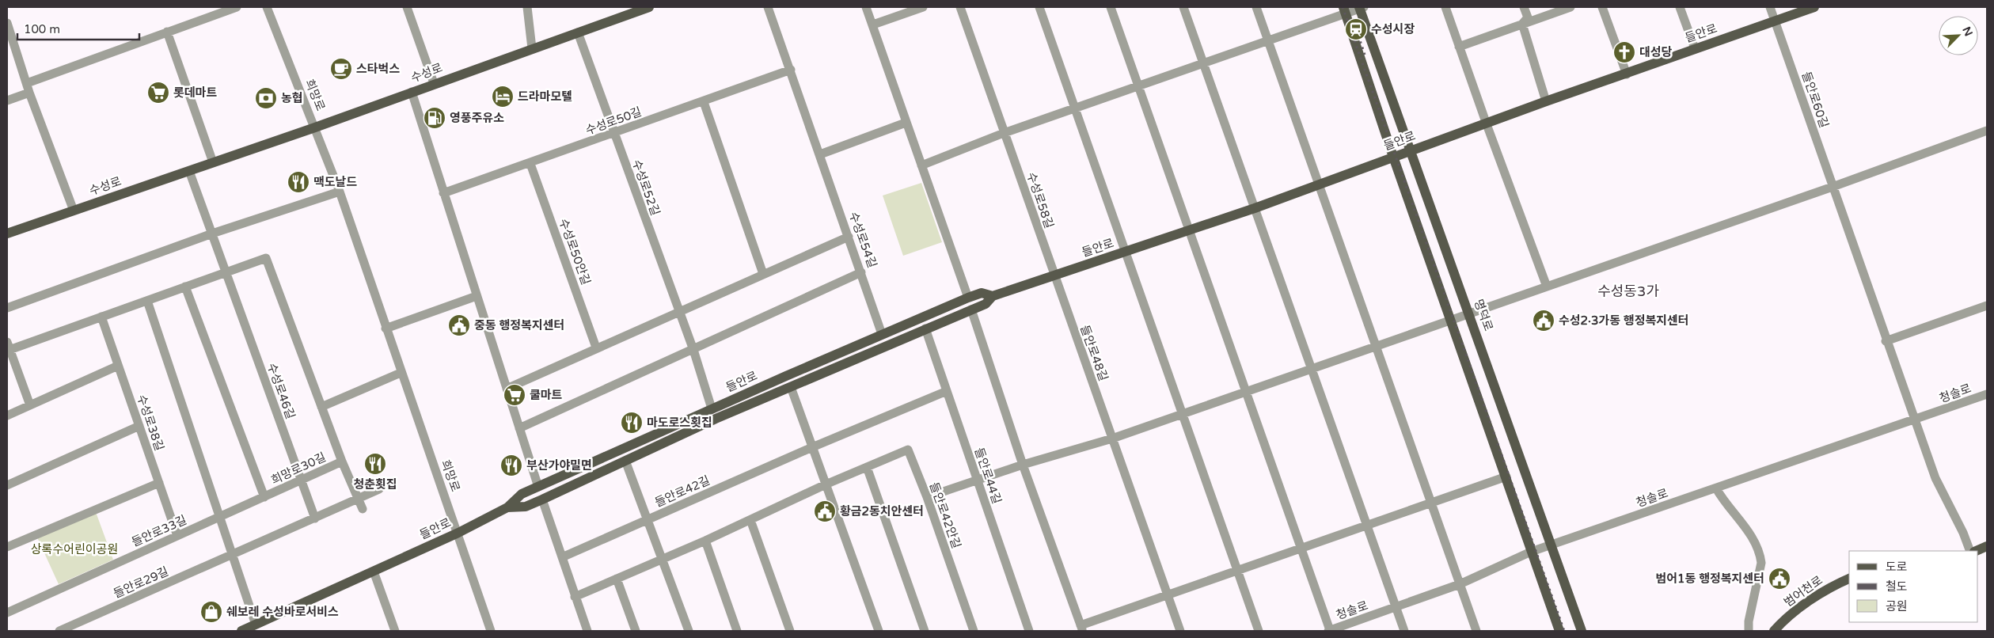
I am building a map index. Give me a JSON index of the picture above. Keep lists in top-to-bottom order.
{
  "streets": {
    "main road": [
      "들안로",
      "수성로",
      "명덕로",
      "범어천로"
    ],
    "street": [
      "희망로",
      "들안로60길",
      "수성로50길",
      "수성로52길",
      "수성로58길",
      "수성로54길",
      "수성로50안길",
      "들안로48길",
      "수성로46길",
      "청솔로",
      "수성로38길",
      "희망로30길",
      "들안로44길",
      "들안로42길",
      "들안로42안길",
      "들안로33길",
      "들안로29길"
    ]
  },
  "crossings": [
    ["들안로", "희망로"],
    ["들안로", "들안로60길"],
    ["들안로", "수성로52길"],
    ["들안로", "수성로58길"],
    ["들안로", "수성로54길"],
    ["들안로", "명덕로"],
    ["들안로", "들안로48길"],
    ["들안로", "들안로44길"],
    ["수성로", "희망로"],
    ["수성로", "수성로52길"],
    ["수성로", "수성로46길"],
    ["들안로60길", "청솔로"],
    ["수성로50길", "수성로52길"],
    ["수성로50길", "수성로54길"],
    ["수성로50길", "수성로50안길"],
    ["수성로58길", "들안로48길"],
    ["명덕로", "청솔로"],
    ["수성로46길", "희망로30길"],
    ["수성로38길", "들안로33길"],
    ["희망로30길", "들안로33길"],
    ["들안로44길", "들안로42길"]
  ],
  "districts": ["수성동3가"],
  "parks": ["상록수어린이공원"],
  "places": {
    "station": ["수성시장"],
    "church": ["대성당"],
    "cafe": ["스타벅스"],
    "supermarket": ["롯데마트", "쿨마트"],
    "hotel": ["드라마모텔"],
    "bank": ["농협"],
    "fuel station": ["영풍주유소"],
    "restaurant": [
      "맥도날드",
      "마도로스횟집",
      "청춘횟집",
      "부산가야밀면"
    ],
    "public building": [
      "수성2·3가동 행정복지센터",
      "중동 행정복지센터",
      "황금2동치안센터",
      "범어1동 행정복지센터"
    ],
    "shop": ["쉐보레 수성바로서비스"]
  },
  "legend": ["도로", "철도", "공원"],
  "scale_bar": "100 m",
  "north": "top right"
}
